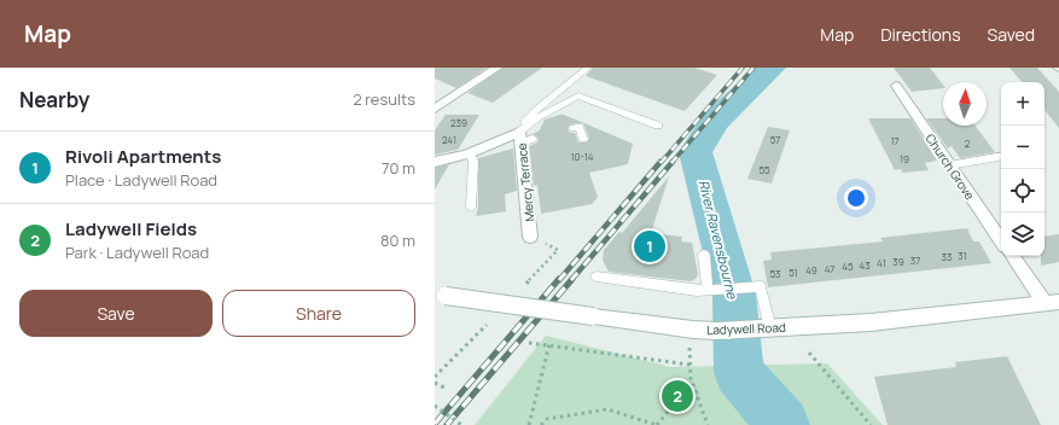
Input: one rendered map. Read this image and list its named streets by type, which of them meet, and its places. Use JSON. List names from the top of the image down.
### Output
{
  "streets": {
    "street": ["Church Grove", "Mercy Terrace", "Ladywell Road"]
  },
  "water": ["River Ravensbourne"],
  "house_numbers": [
    "239",
    "241",
    "57",
    "17",
    "2",
    "10-14",
    "19",
    "55",
    "31",
    "33",
    "37",
    "39",
    "41",
    "43",
    "45",
    "47",
    "49",
    "51",
    "53"
  ],
  "north": "top",
  "page": {
    "header": "Map",
    "nav": ["Map", "Directions", "Saved"],
    "heading": ["Nearby", "2 results"],
    "map_buttons": ["+", "−"],
    "list": [
      {
        "mark": "1",
        "name": "Rivoli Apartments",
        "note": "Place · Ladywell Road",
        "value": "70 m"
      },
      {
        "mark": "2",
        "name": "Ladywell Fields",
        "note": "Park · Ladywell Road",
        "value": "80 m"
      }
    ],
    "pins": ["1", "2"],
    "buttons": ["Save", "Share"]
  }
}
